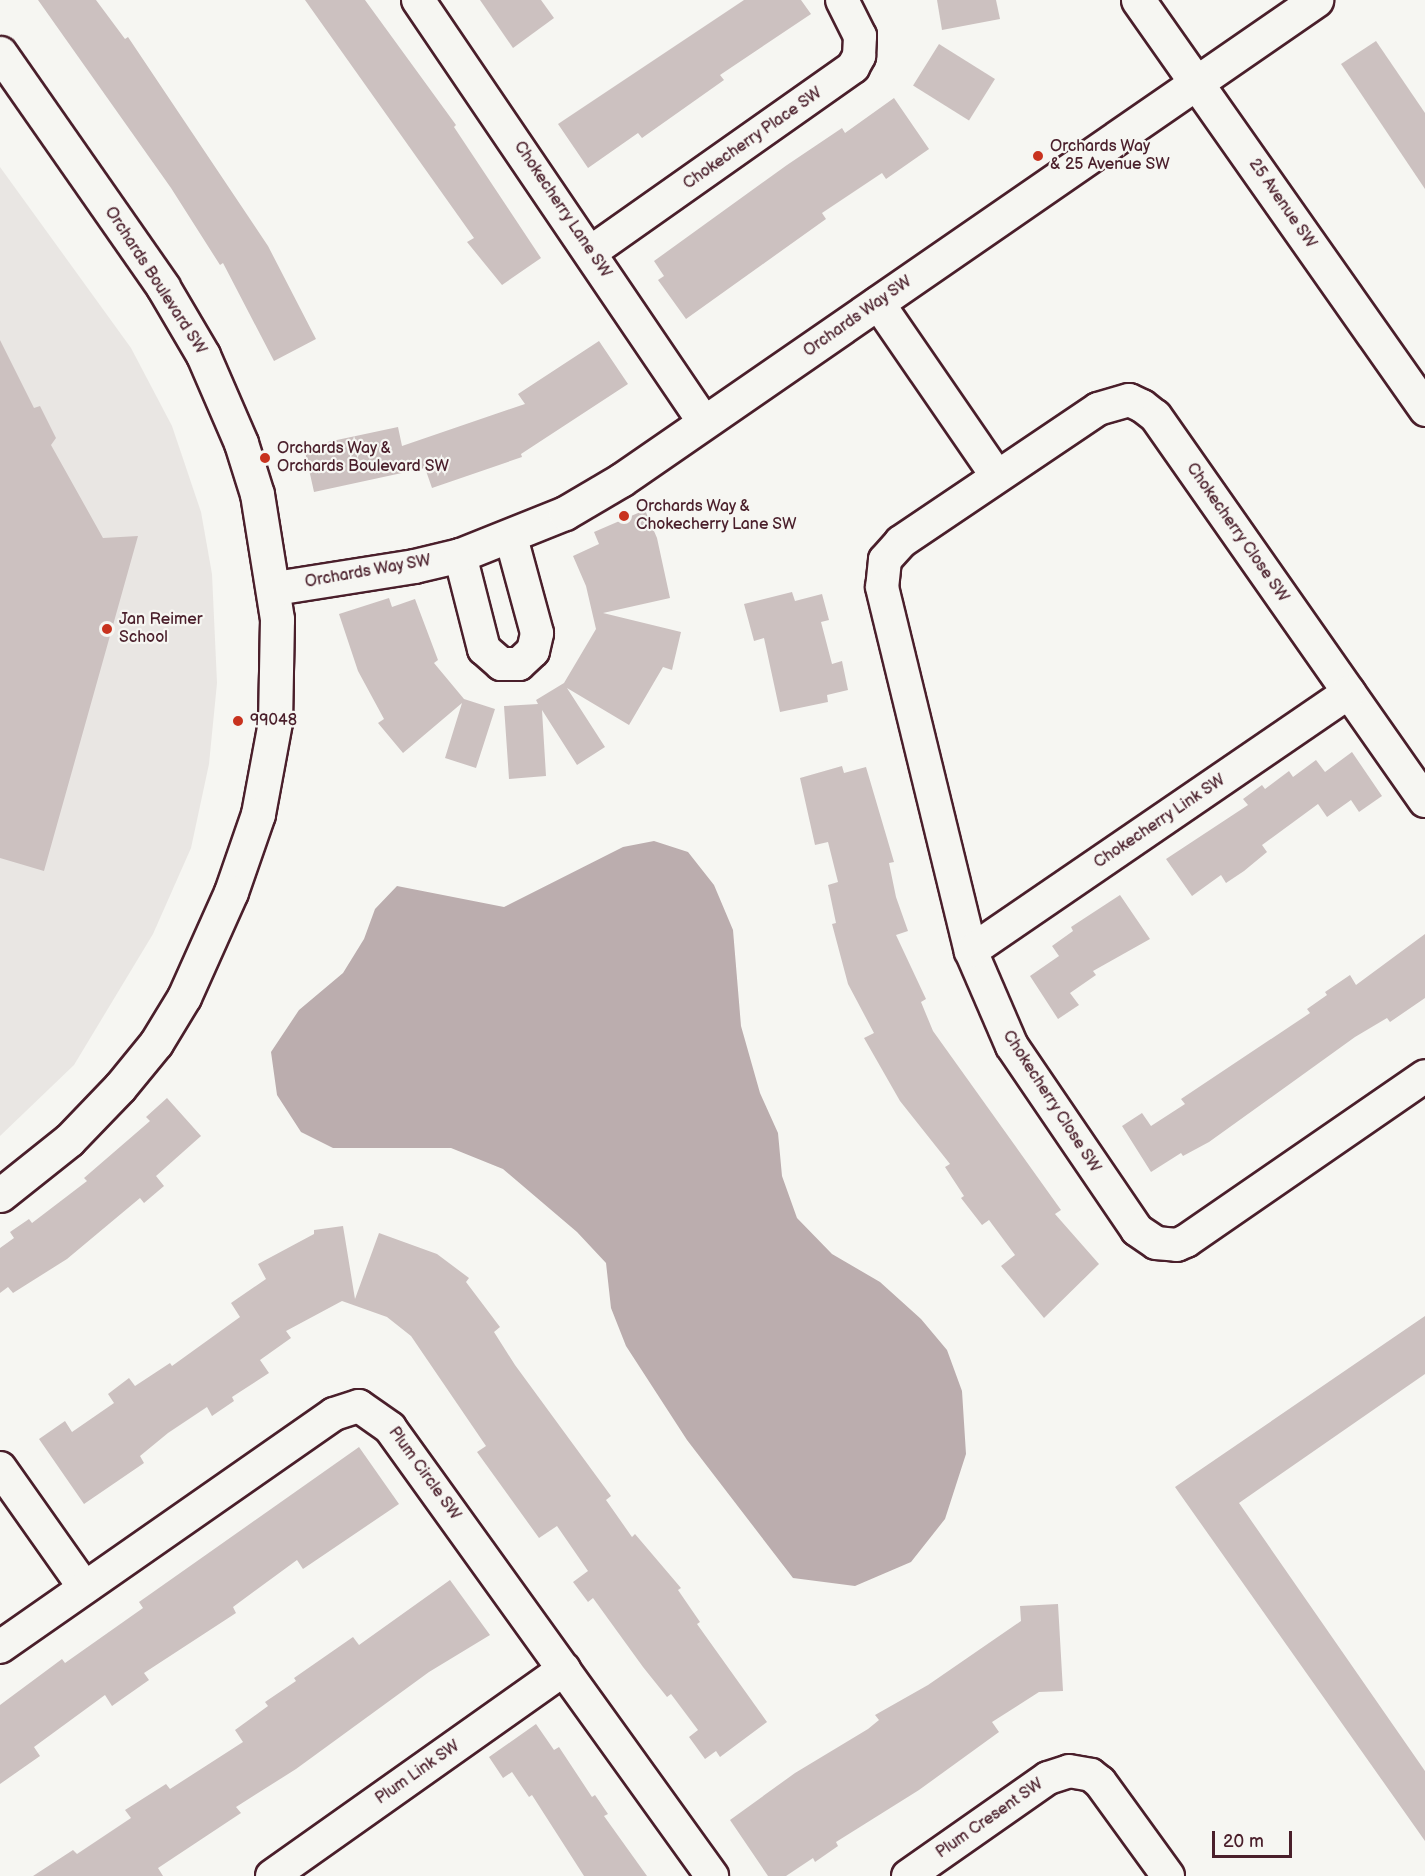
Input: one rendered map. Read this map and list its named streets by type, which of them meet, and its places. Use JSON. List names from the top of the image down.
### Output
{
  "streets": {
    "street": [
      "Chokecherry Place SW",
      "25 Avenue SW",
      "Chokecherry Lane SW",
      "Orchards Boulevard SW",
      "Orchards Way SW",
      "Chokecherry Close SW",
      "Chokecherry Link SW",
      "Plum Circle SW",
      "Plum Link SW",
      "Plum Cresent SW"
    ]
  },
  "crossings": [
    ["Chokecherry Place SW", "Chokecherry Lane SW"],
    ["25 Avenue SW", "Orchards Way SW"],
    ["Chokecherry Lane SW", "Orchards Way SW"],
    ["Orchards Boulevard SW", "Orchards Way SW"],
    ["Chokecherry Close SW", "Chokecherry Link SW"],
    ["Plum Circle SW", "Plum Link SW"]
  ],
  "places": [
    "Orchards Way & 25 Avenue SW",
    "Orchards Way & Orchards Boulevard SW",
    "Orchards Way & Chokecherry Lane SW",
    "Jan Reimer School",
    "99048"
  ],
  "scale_bar": "20 m"
}
